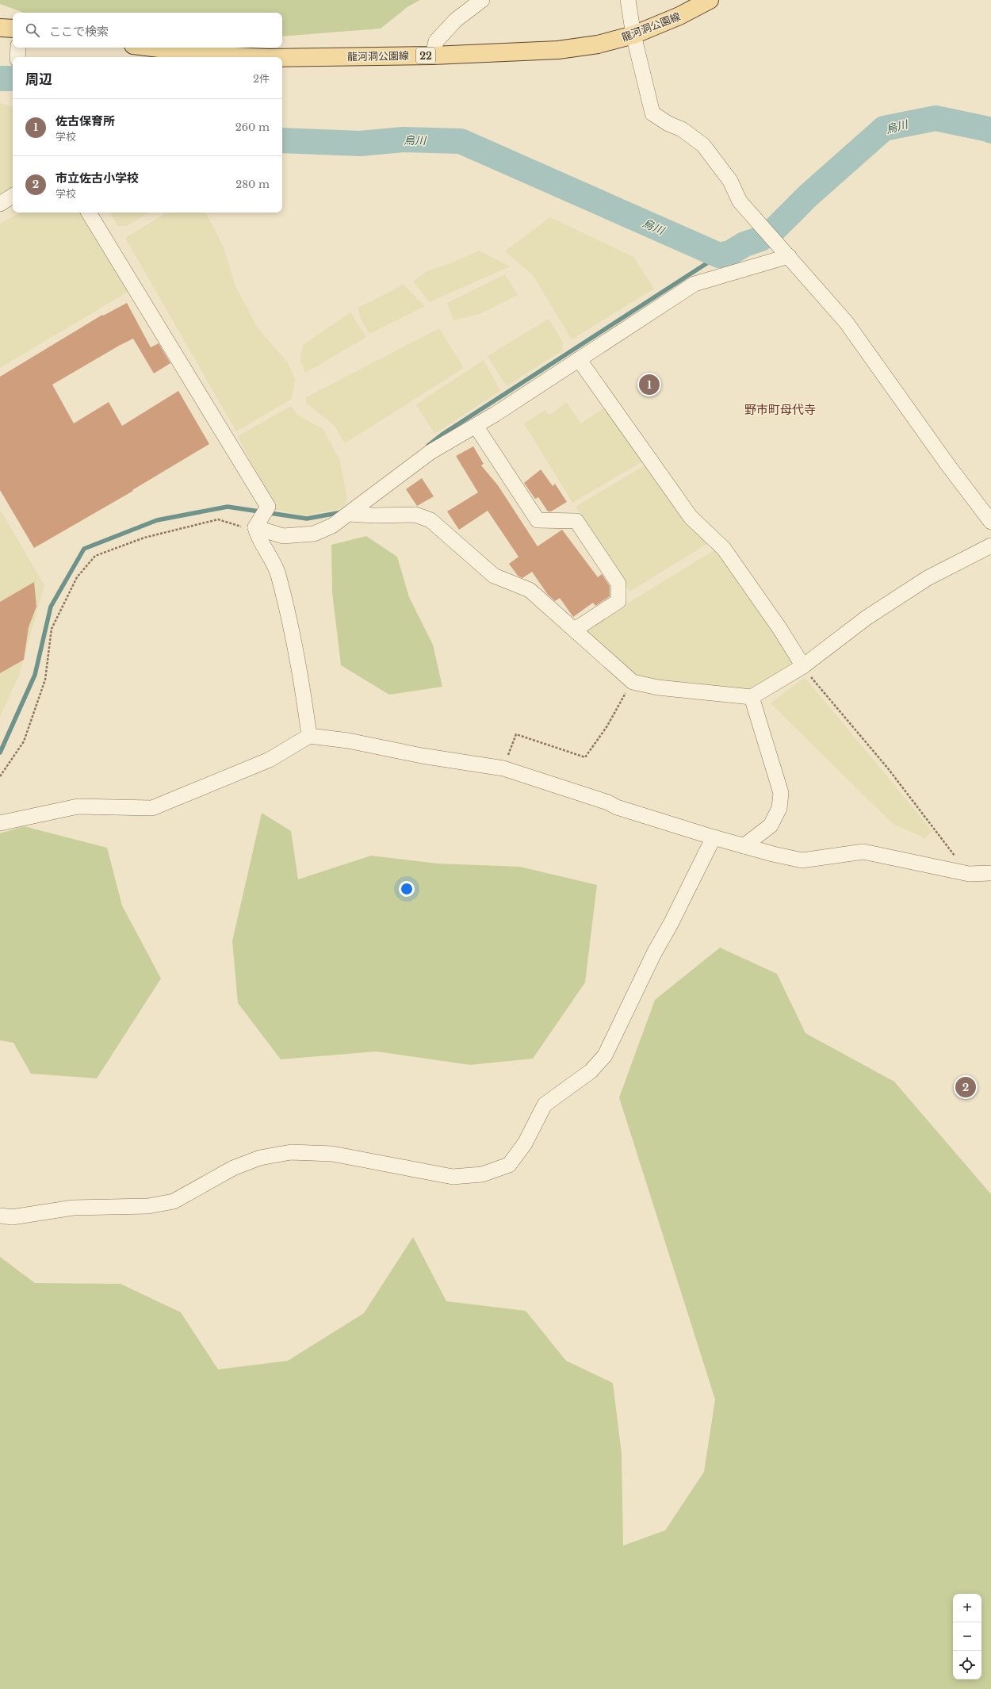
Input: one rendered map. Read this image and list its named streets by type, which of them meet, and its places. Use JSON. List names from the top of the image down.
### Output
{
  "streets": {
    "main road": ["龍河洞公園線", "22"]
  },
  "districts": ["野市町母代寺"],
  "water": ["烏川"],
  "page": {
    "search": "ここで検索",
    "heading": ["周辺", "2件"],
    "list": [
      {
        "mark": "1",
        "name": "佐古保育所",
        "note": "学校",
        "value": "260 m"
      },
      {
        "mark": "2",
        "name": "市立佐古小学校",
        "note": "学校",
        "value": "280 m"
      }
    ],
    "pins": ["1", "2"],
    "map_buttons": ["+", "−"]
  }
}
